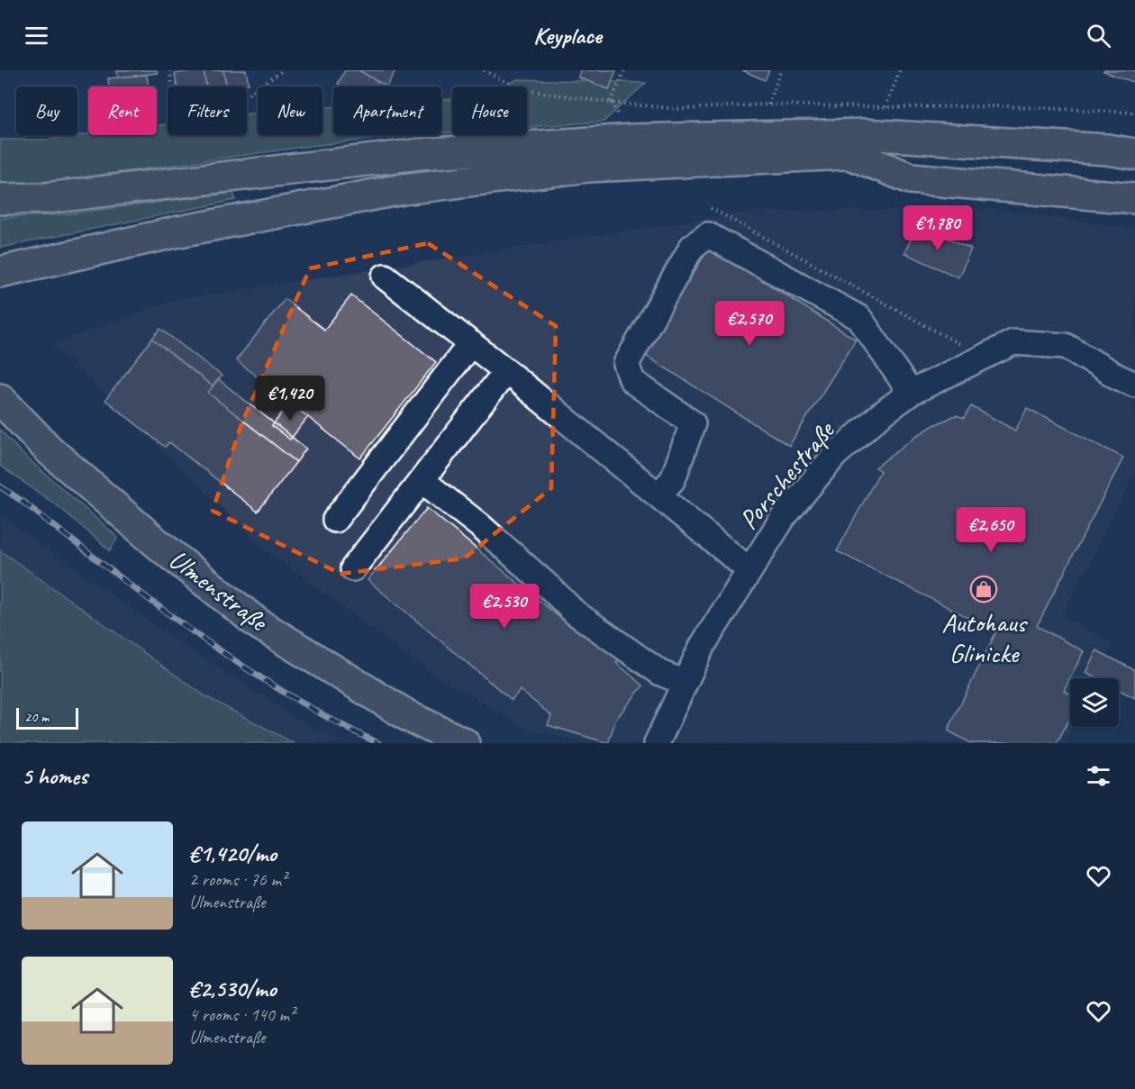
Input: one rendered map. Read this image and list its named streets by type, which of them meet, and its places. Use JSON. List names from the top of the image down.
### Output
{
  "streets": {
    "main road": ["Ulmenstraße"],
    "street": ["Porschestraße"]
  },
  "places": {
    "shop": ["Autohaus Glinicke"]
  },
  "scale_bar": "20 m",
  "page": {
    "header": "Keyplace",
    "chip": [
      "Buy",
      "Rent",
      "Filters",
      "New",
      "Apartment",
      "House"
    ],
    "price": [
      "€1,780",
      "€2,570",
      "€1,420",
      "€2,650",
      "€2,530"
    ],
    "scale": "20 m",
    "heading": "5 homes",
    "list": [
      {
        "name": "€1,420/mo",
        "note": "2 rooms · 76 m² · Ulmenstraße"
      },
      {
        "name": "€2,530/mo",
        "note": "4 rooms · 140 m² · Ulmenstraße"
      }
    ]
  }
}
